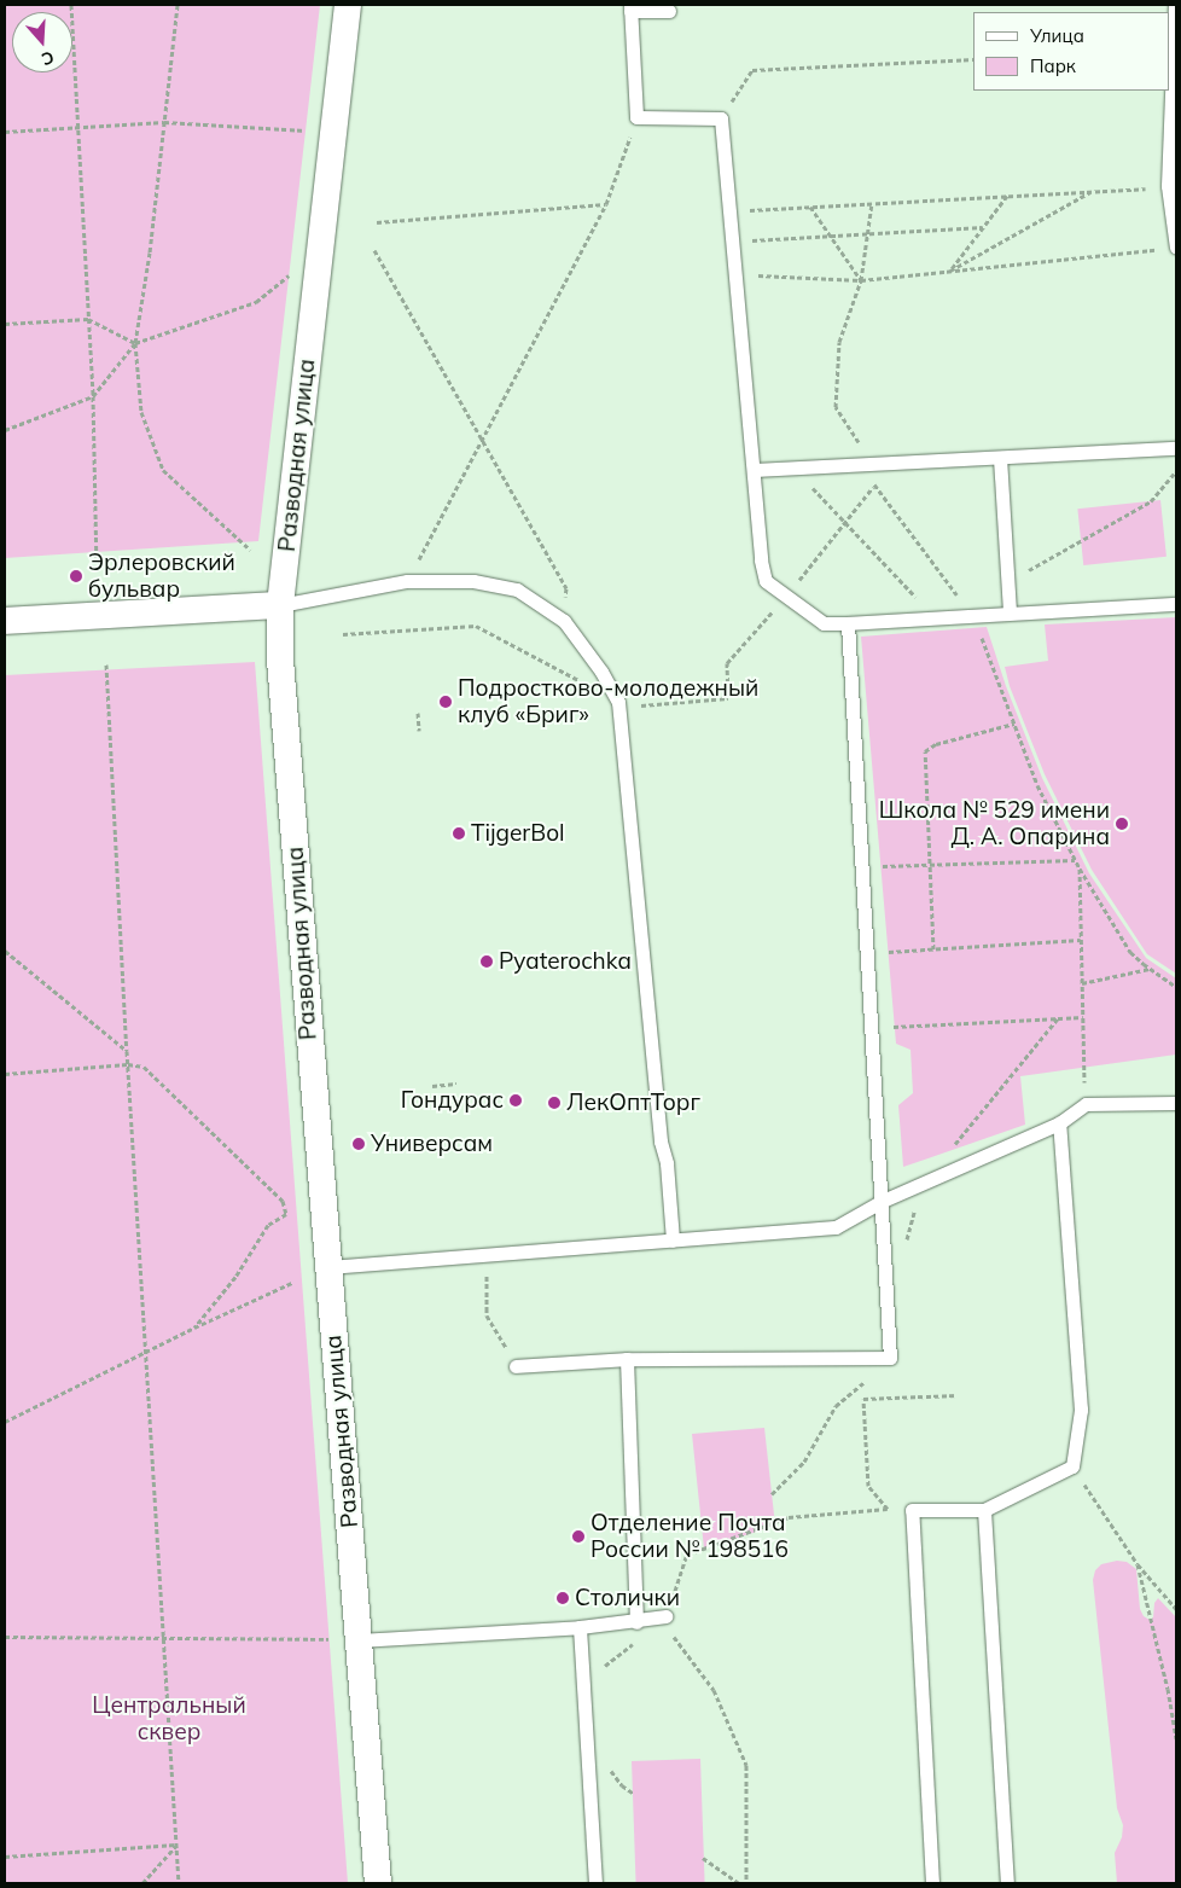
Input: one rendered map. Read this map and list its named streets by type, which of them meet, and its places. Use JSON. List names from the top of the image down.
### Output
{
  "streets": {
    "street": ["Разводная улица"]
  },
  "parks": ["Центральный сквер"],
  "places": [
    "Эрлеровский бульвар",
    "Подростково-молодежный клуб «Бриг»",
    "Школа № 529 имени Д. А. Опарина",
    "TijgerBol",
    "Pyaterochka",
    "Гондурас",
    "ЛекОптТорг",
    "Универсам",
    "Отделение Почта России № 198516",
    "Столички"
  ],
  "legend": ["Улица", "Парк"],
  "north": "bottom"
}
